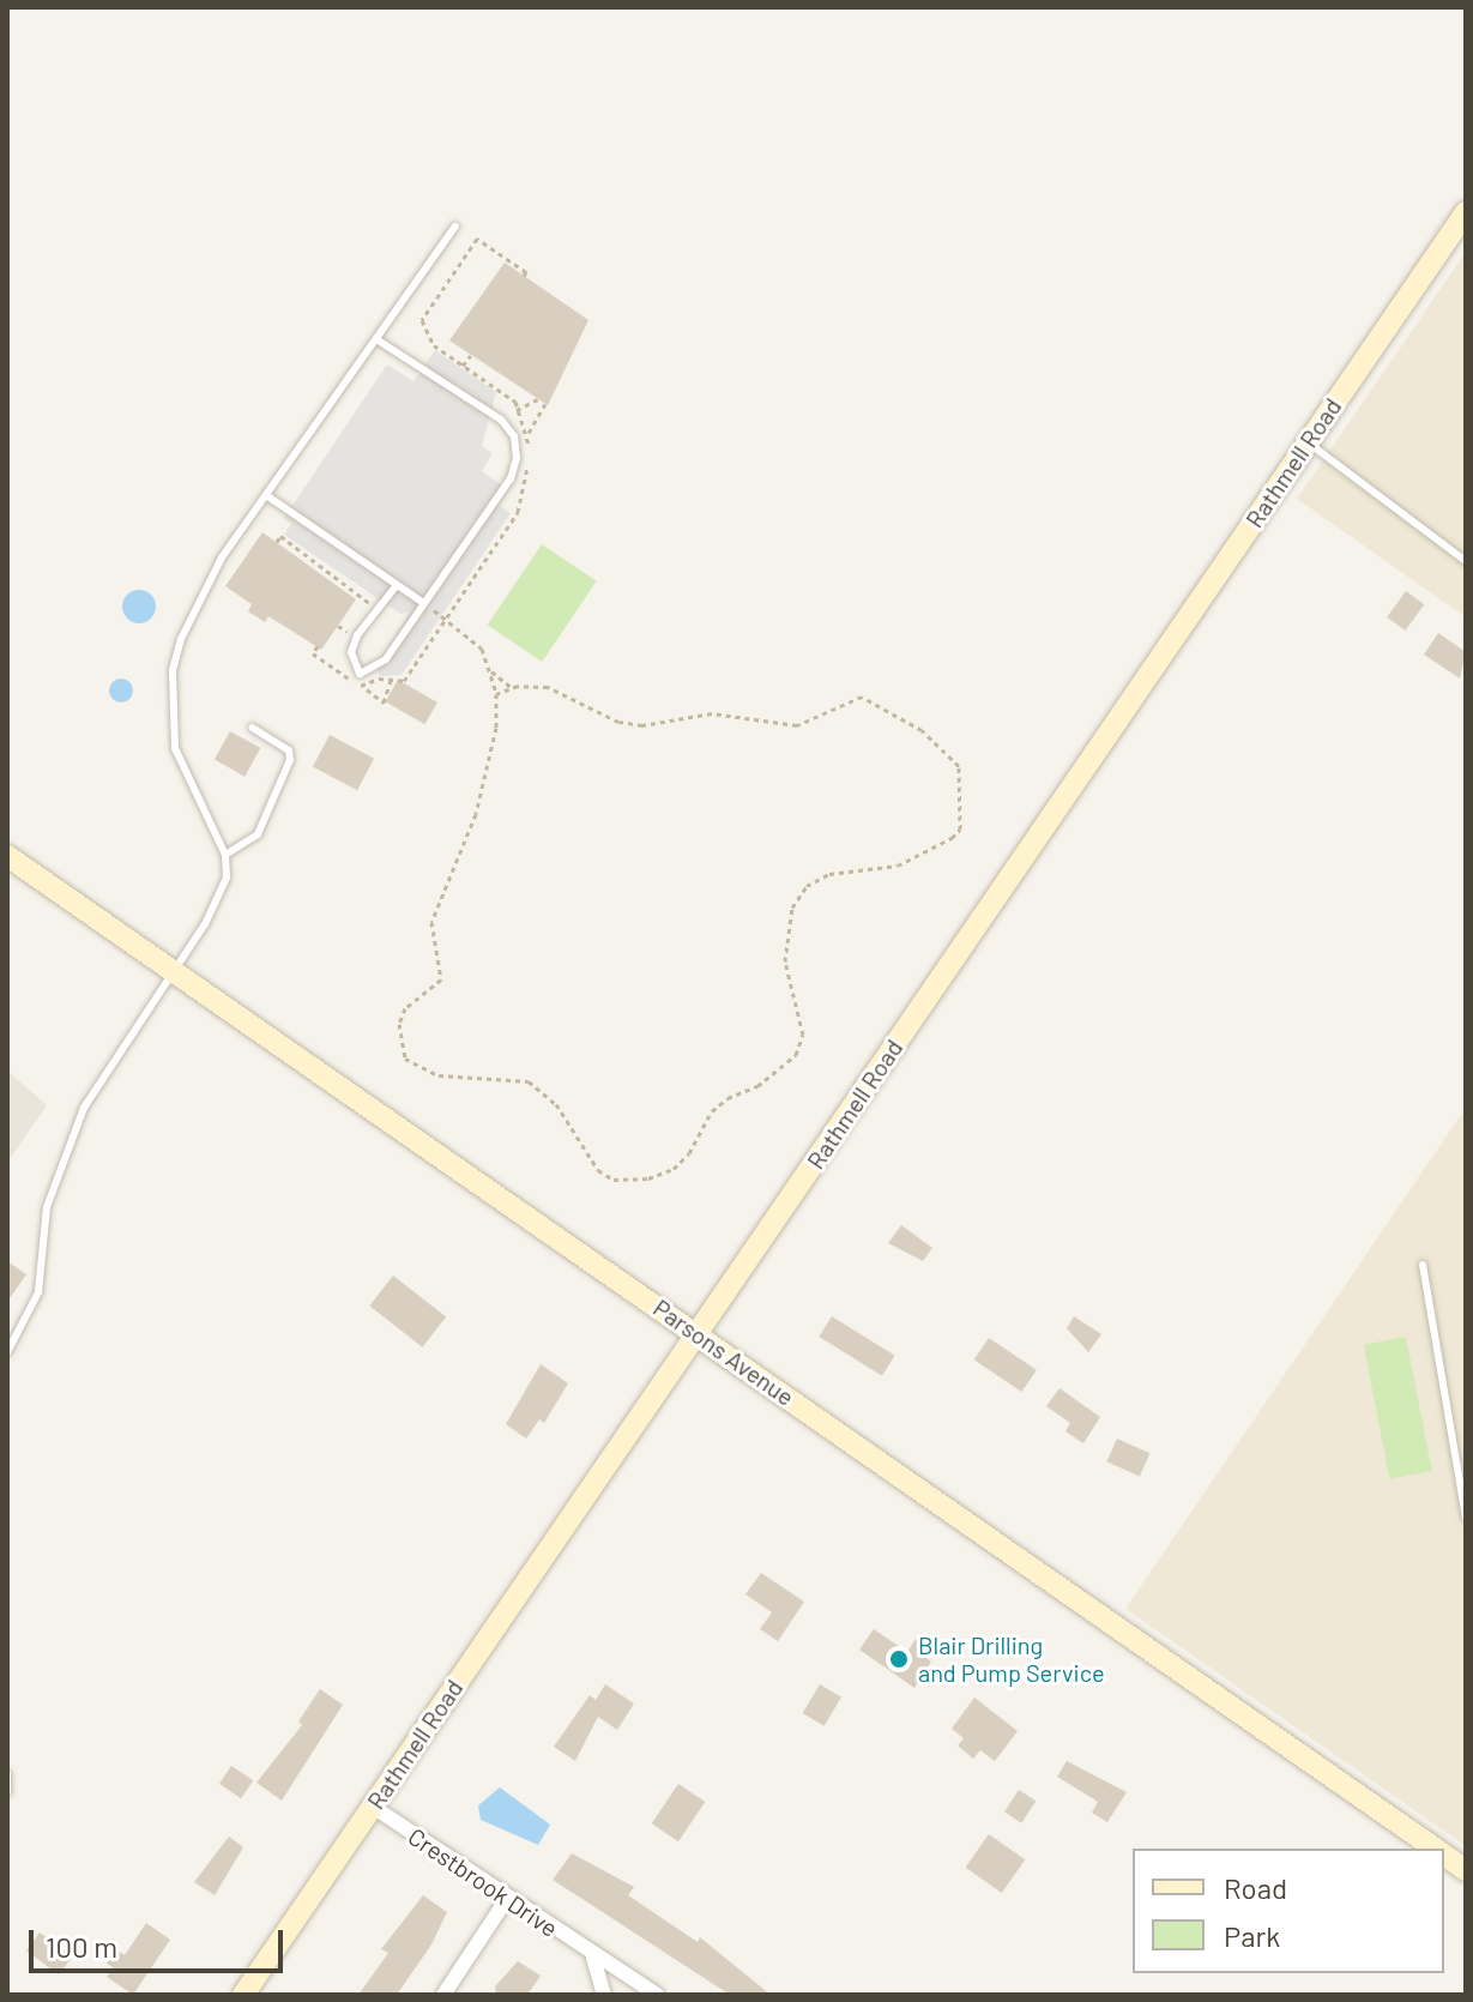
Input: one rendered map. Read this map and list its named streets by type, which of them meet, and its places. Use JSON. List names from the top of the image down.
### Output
{
  "streets": {
    "street": ["Rathmell Road", "Parsons Avenue", "Crestbrook Drive"]
  },
  "crossings": [
    ["Rathmell Road", "Parsons Avenue"],
    ["Rathmell Road", "Crestbrook Drive"]
  ],
  "places": ["Blair Drilling and Pump Service"],
  "legend": ["Road", "Park"],
  "scale_bar": "100 m"
}
